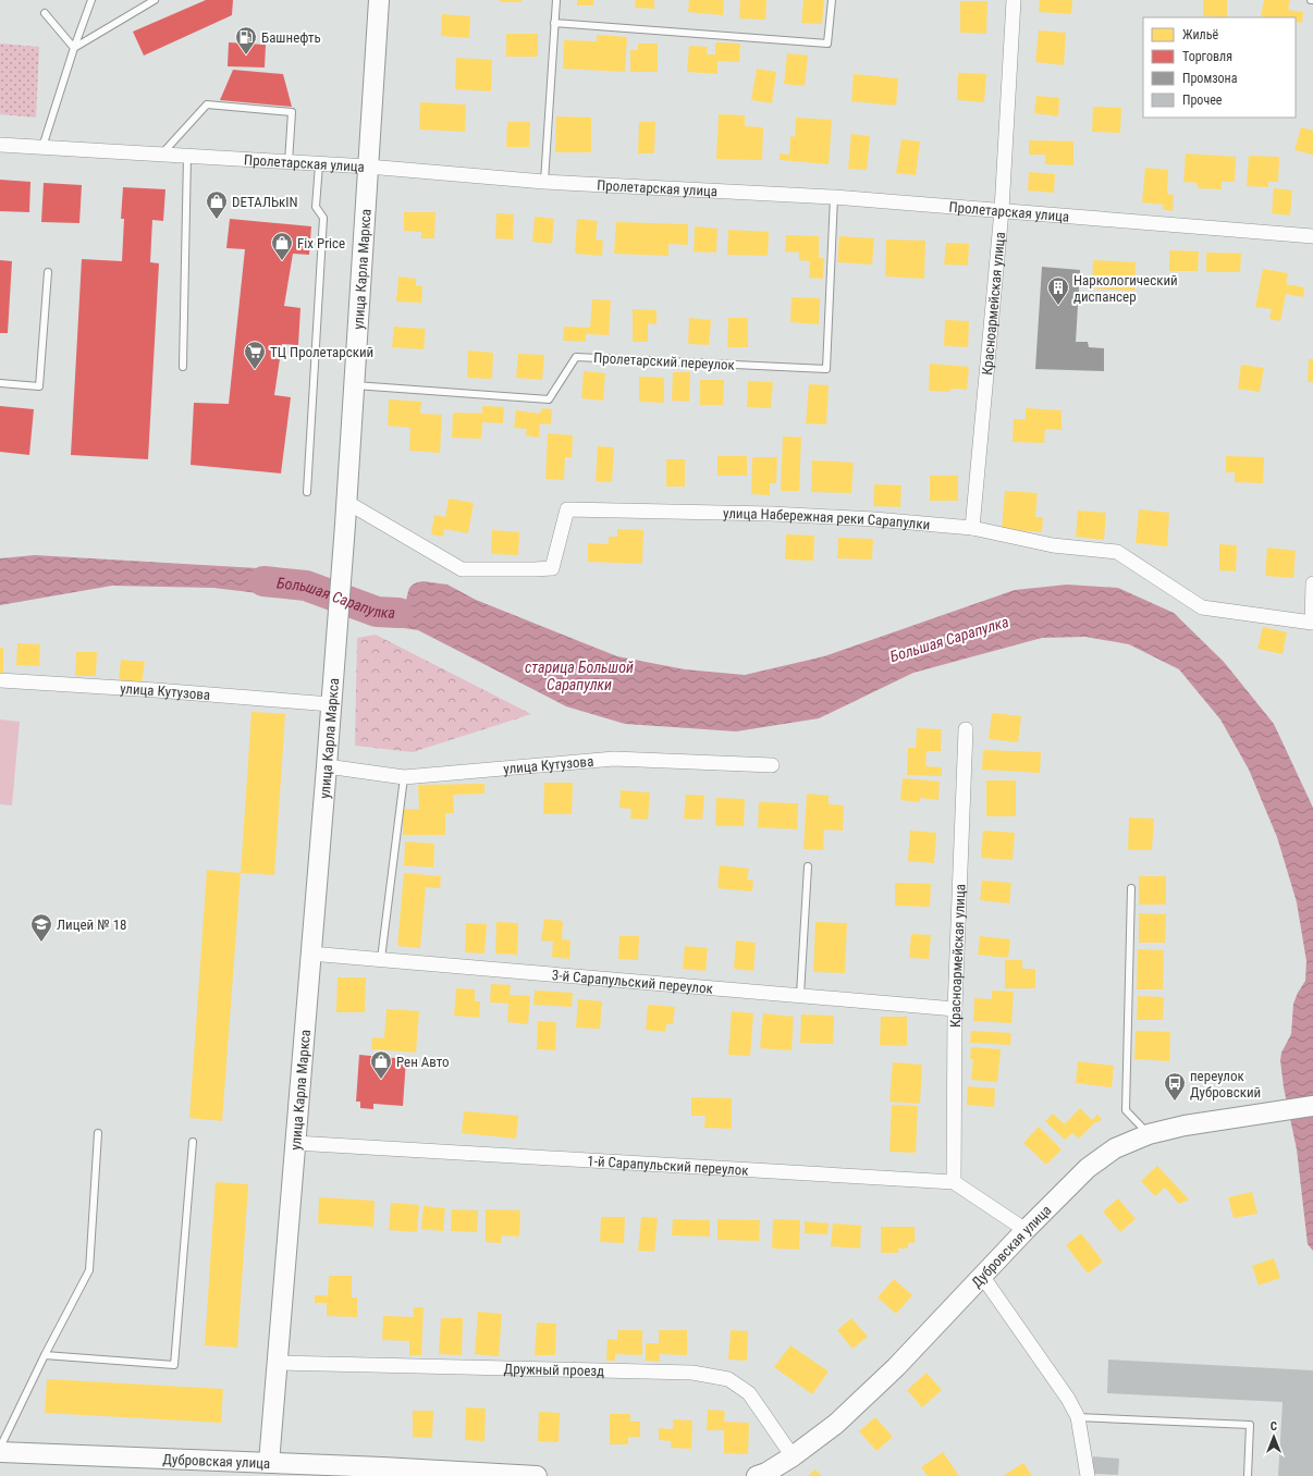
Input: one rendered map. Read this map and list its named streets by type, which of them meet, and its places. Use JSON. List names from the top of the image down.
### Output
{
  "streets": {
    "main road": ["улица Карла Маркса", "Дубровская улица"],
    "street": [
      "Пролетарская улица",
      "Красноармейская улица",
      "улица Набережная реки Сарапулки",
      "улица Кутузова",
      "3-й Сарапульский переулок",
      "1-й Сарапульский переулок",
      "Дружный проезд"
    ],
    "lane": ["Пролетарский переулок"]
  },
  "crossings": [
    ["Пролетарская улица", "улица Карла Маркса"],
    ["Пролетарская улица", "Красноармейская улица"],
    ["Пролетарская улица", "Пролетарский переулок"],
    ["улица Карла Маркса", "Пролетарский переулок"],
    ["улица Карла Маркса", "улица Набережная реки Сарапулки"],
    ["улица Карла Маркса", "улица Кутузова"],
    ["улица Карла Маркса", "3-й Сарапульский переулок"],
    ["улица Карла Маркса", "1-й Сарапульский переулок"],
    ["улица Карла Маркса", "Дубровская улица"],
    ["улица Карла Маркса", "Дружный проезд"],
    ["Красноармейская улица", "улица Набережная реки Сарапулки"],
    ["Красноармейская улица", "3-й Сарапульский переулок"],
    ["Красноармейская улица", "1-й Сарапульский переулок"],
    ["Дубровская улица", "Дружный проезд"]
  ],
  "water": ["Большая Сарапулка", "старица Большой Сарапулки"],
  "places": {
    "fuel station": ["Башнефть"],
    "shop": ["DЕТАЛЬкIN", "Fix Price", "Рен Авто"],
    "building": ["Наркологический диспансер"],
    "supermarket": ["ТЦ Пролетарский"],
    "school or university": ["Лицей № 18"],
    "bus stop": ["переулок Дубровский"]
  },
  "legend": [
    "Жильё",
    "Торговля",
    "Промзона",
    "Прочее"
  ],
  "north": "top"
}
